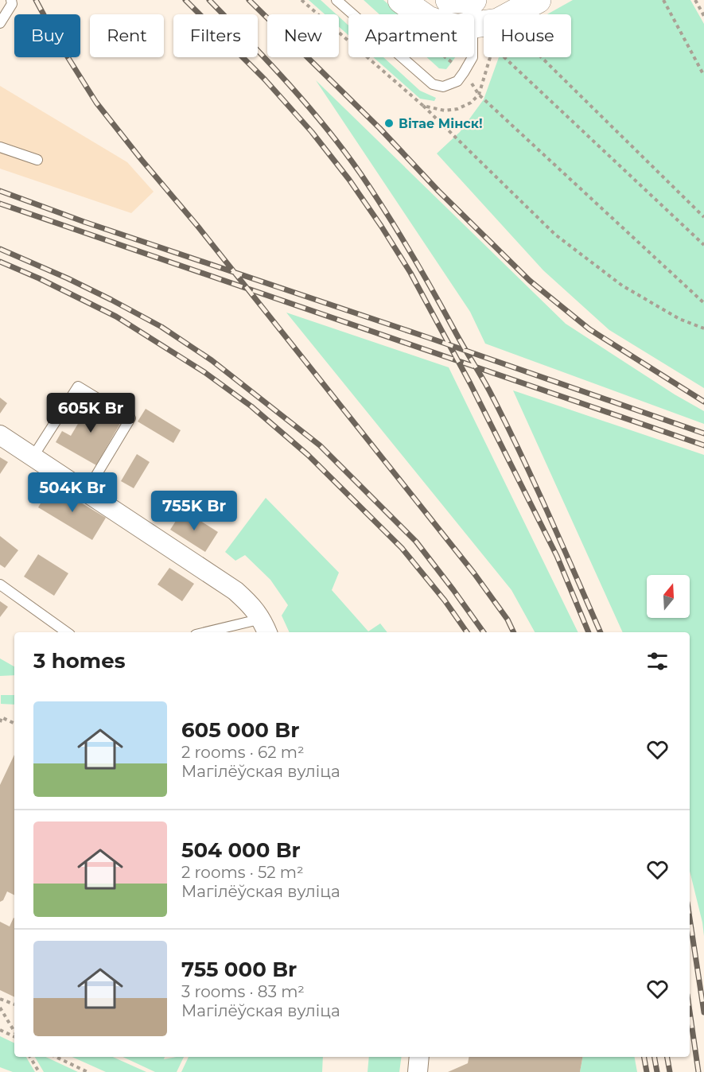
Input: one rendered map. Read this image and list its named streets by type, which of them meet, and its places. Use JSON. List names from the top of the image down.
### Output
{
  "places": ["Вітае Мінск!"],
  "north": "top",
  "page": {
    "chip": [
      "Buy",
      "Rent",
      "Filters",
      "New",
      "Apartment",
      "House"
    ],
    "price": ["605K Br", "504K Br", "755K Br"],
    "heading": "3 homes",
    "list": [
      {
        "name": "605 000 Br",
        "note": "2 rooms · 62 m² · Магілёўская вуліца"
      },
      {
        "name": "504 000 Br",
        "note": "2 rooms · 52 m² · Магілёўская вуліца"
      },
      {
        "name": "755 000 Br",
        "note": "3 rooms · 83 m² · Магілёўская вуліца"
      }
    ]
  }
}
